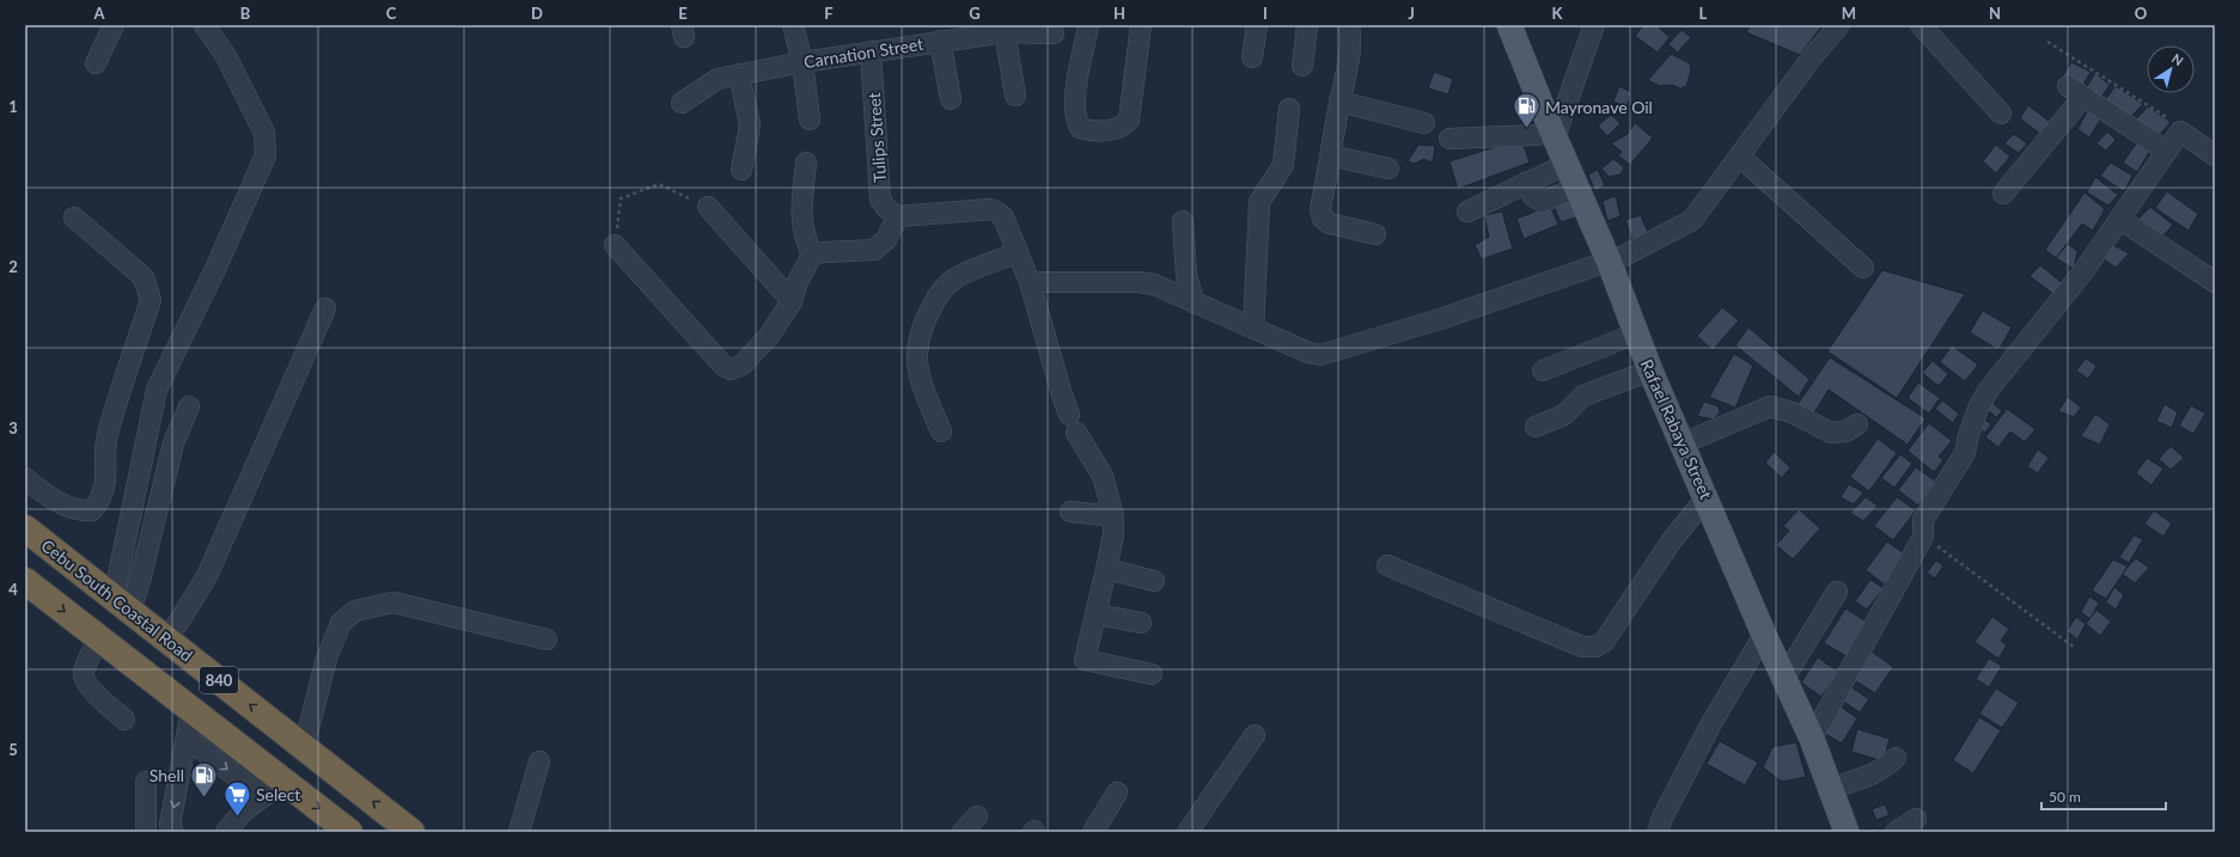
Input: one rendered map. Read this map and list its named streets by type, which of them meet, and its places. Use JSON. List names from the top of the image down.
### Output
{
  "streets": {
    "highway": ["Cebu South Coastal Road", "840"],
    "main road": ["Rafael Rabaya Street"],
    "street": ["Carnation Street", "Tulips Street"]
  },
  "crossings": [
    ["Carnation Street", "Tulips Street"]
  ],
  "places": {
    "fuel station": ["Mayronave Oil", "Shell"],
    "supermarket": ["Select"]
  },
  "scale_bar": "50 m",
  "north": "top right",
  "grid": {
    "columns": [
      "A",
      "B",
      "C",
      "D",
      "E",
      "F",
      "G",
      "H",
      "I",
      "J",
      "K",
      "L",
      "M",
      "N",
      "O"
    ],
    "rows": [
      "1",
      "2",
      "3",
      "4",
      "5"
    ]
  }
}
